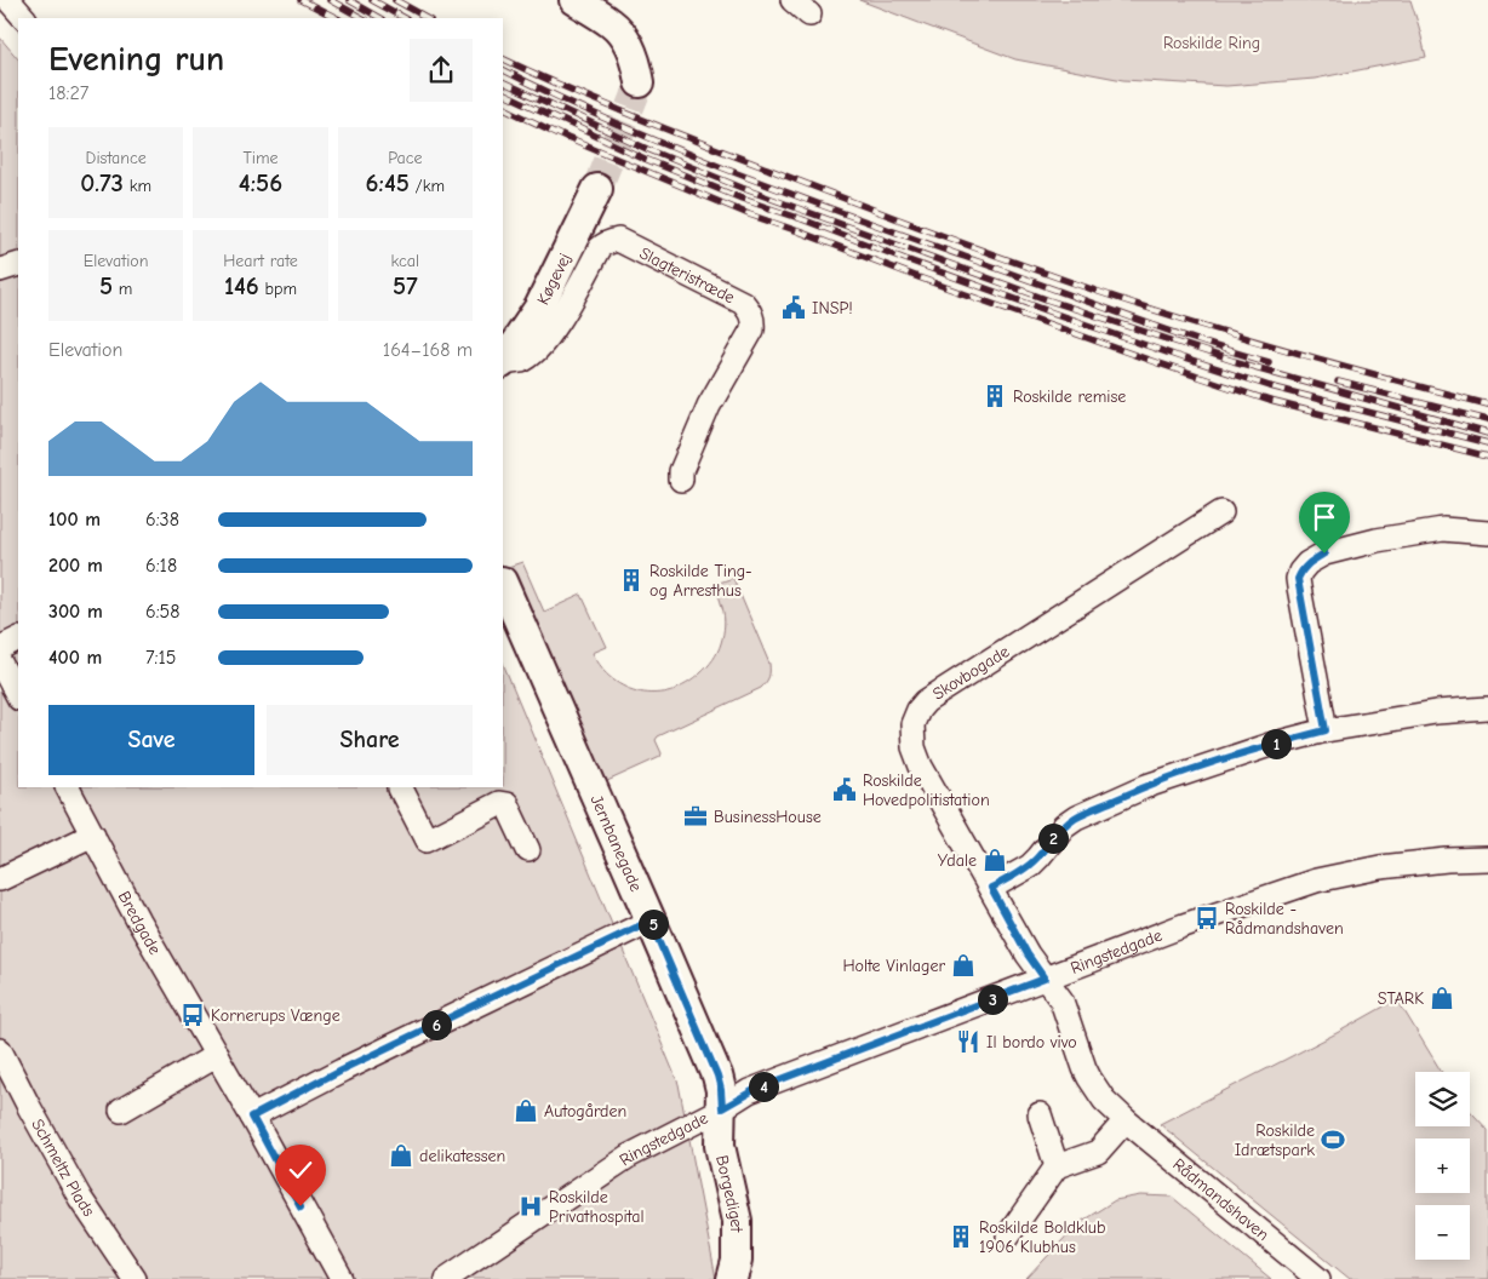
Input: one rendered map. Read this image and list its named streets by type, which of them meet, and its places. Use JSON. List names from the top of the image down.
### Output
{
  "streets": {
    "main road": ["Køgevej", "Jernbanegade", "Borgediget"],
    "street": [
      "Slagteristræde",
      "Skovbogade",
      "Bredgade",
      "Ringstedgade",
      "Schmeltz Plads",
      "Rådmandshaven"
    ]
  },
  "crossings": [
    ["Skovbogade", "Ringstedgade"],
    ["Skovbogade", "Rådmandshaven"],
    ["Jernbanegade", "Ringstedgade"],
    ["Jernbanegade", "Borgediget"],
    ["Ringstedgade", "Borgediget"],
    ["Ringstedgade", "Rådmandshaven"]
  ],
  "parks": ["Roskilde Ring"],
  "places": {
    "public building": ["INSP!", "Roskilde Hovedpolitistation"],
    "building": ["Roskilde remise", "Roskilde Ting- og Arresthus", "Roskilde Boldklub 1906 Klubhus"],
    "office": ["BusinessHouse"],
    "shop": [
      "Ydale",
      "Holte Vinlager",
      "STARK",
      "Autogården",
      "delikatessen"
    ],
    "bus stop": ["Roskilde - Rådmandshaven", "Kornerups Vænge"],
    "restaurant": ["Il bordo vivo"],
    "sports": ["Roskilde Idrætspark"],
    "hospital": ["Roskilde Privathospital"]
  },
  "page": {
    "heading": ["Evening run", "18:27"],
    "stats": [
      ["Distance", "0.73 km"],
      ["Time", "4:56"],
      ["Pace", "6:45 /km"],
      ["Elevation", "5 m"],
      ["Heart rate", "146 bpm"],
      ["kcal", "57"]
    ],
    "chart": ["Elevation", "164–168 m"],
    "list": [
      {
        "name": "100 m",
        "note": "6:38"
      },
      {
        "name": "200 m",
        "note": "6:18"
      },
      {
        "name": "300 m",
        "note": "6:58"
      },
      {
        "name": "400 m",
        "note": "7:15"
      }
    ],
    "buttons": ["Save", "Share"],
    "pins": [
      "1",
      "2",
      "5",
      "3",
      "6",
      "4"
    ],
    "map_buttons": ["+", "−"]
  }
}
